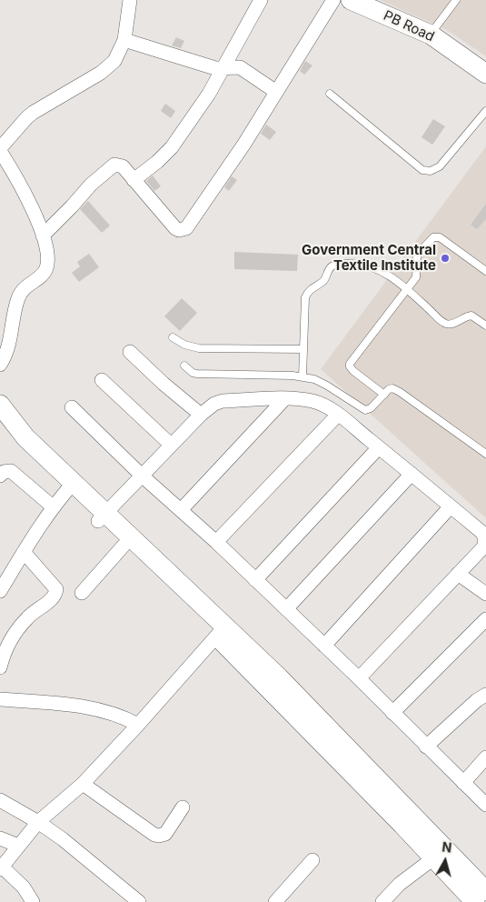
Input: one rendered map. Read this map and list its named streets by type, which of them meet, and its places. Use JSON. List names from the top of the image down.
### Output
{
  "streets": {
    "street": ["PB Road"]
  },
  "places": ["Government Central Textile Institute"],
  "north": "top"
}
